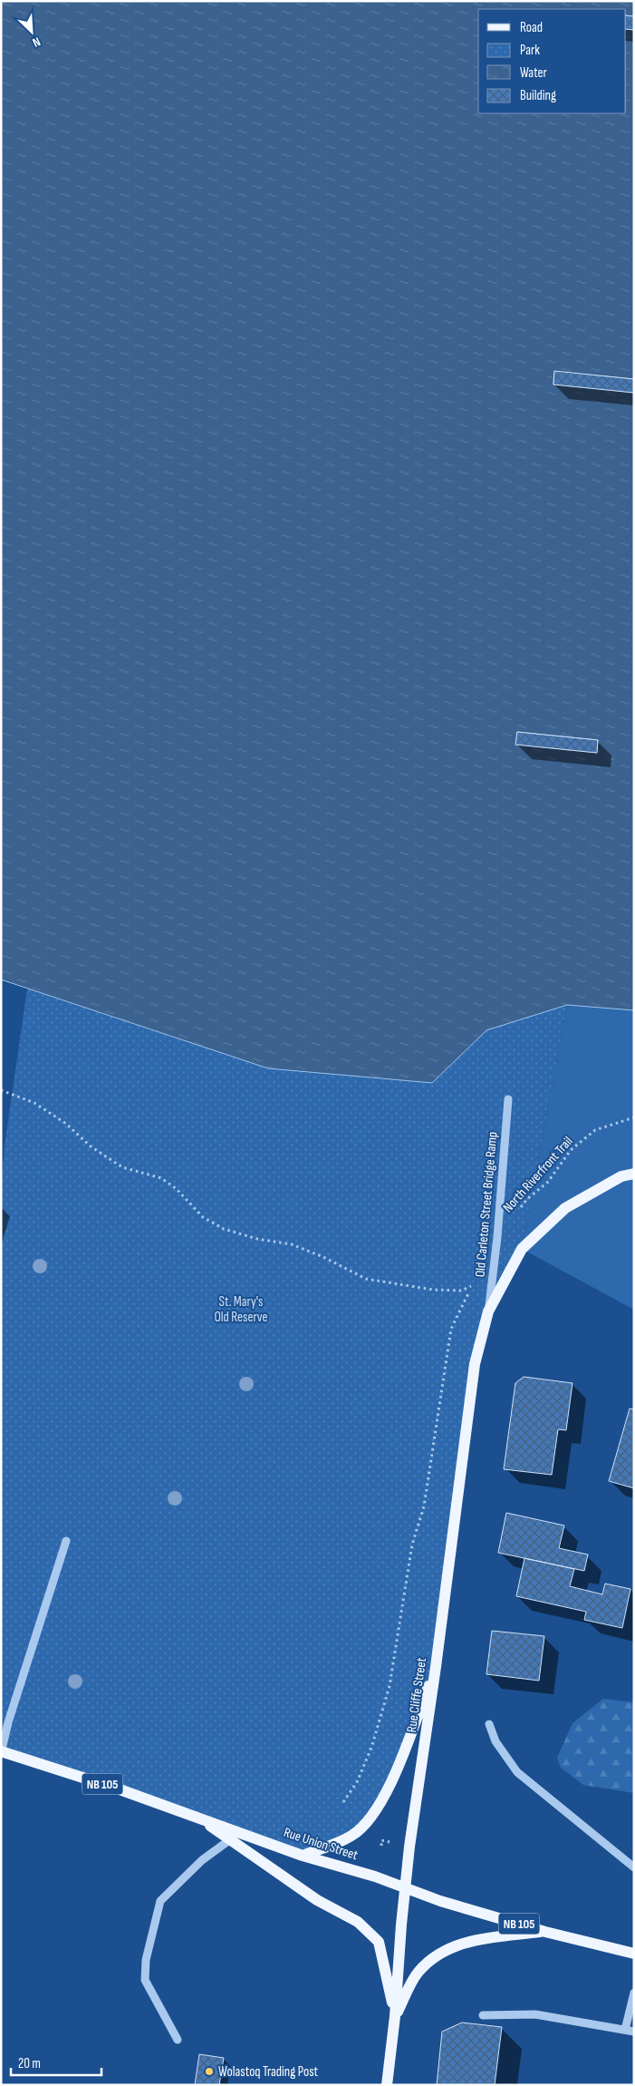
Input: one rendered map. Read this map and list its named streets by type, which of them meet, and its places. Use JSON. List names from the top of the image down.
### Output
{
  "streets": {
    "main road": ["Rue Cliffe Street", "NB 105", "Rue Union Street"],
    "street": ["Old Carleton Street Bridge Ramp"],
    "path": ["North Riverfront Trail"]
  },
  "crossings": [
    ["North Riverfront Trail", "Old Carleton Street Bridge Ramp"],
    ["Old Carleton Street Bridge Ramp", "Rue Cliffe Street"],
    ["Rue Cliffe Street", "Rue Union Street"]
  ],
  "parks": ["St. Mary's Old Reserve"],
  "places": ["Wolastoq Trading Post"],
  "legend": [
    "Road",
    "Park",
    "Water",
    "Building"
  ],
  "scale_bar": "20 m",
  "north": "bottom right"
}
